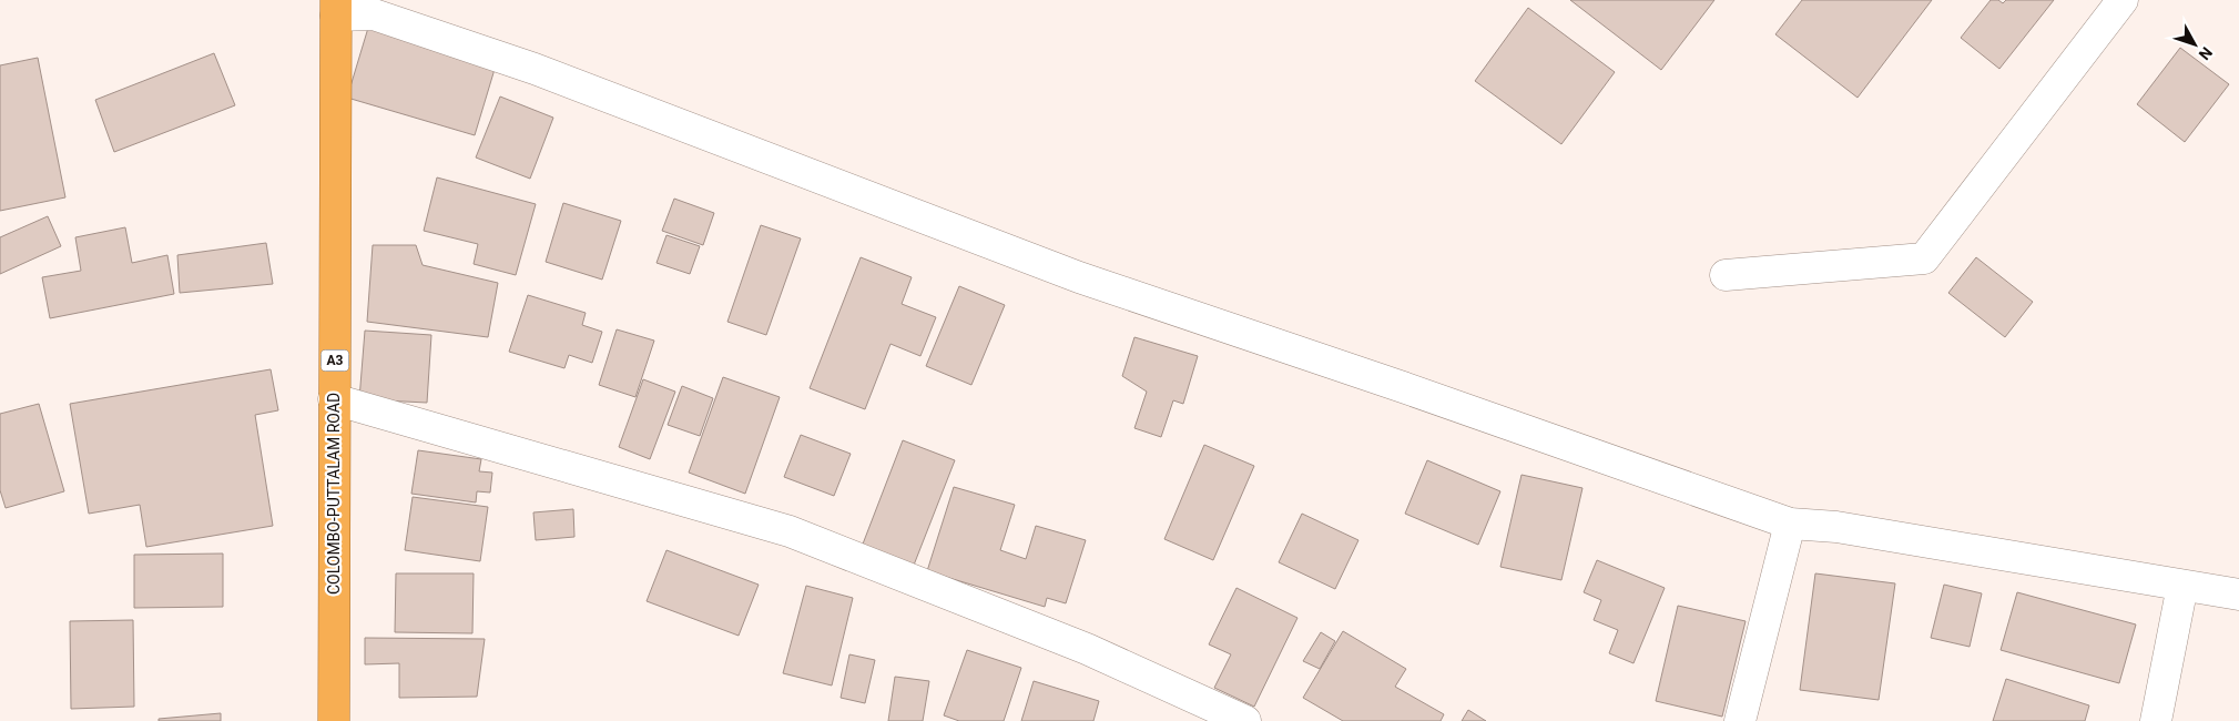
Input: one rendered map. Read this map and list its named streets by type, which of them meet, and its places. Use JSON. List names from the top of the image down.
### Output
{
  "streets": {
    "highway": ["A3", "COLOMBO-PUTTALAM ROAD"]
  },
  "north": "bottom right"
}
